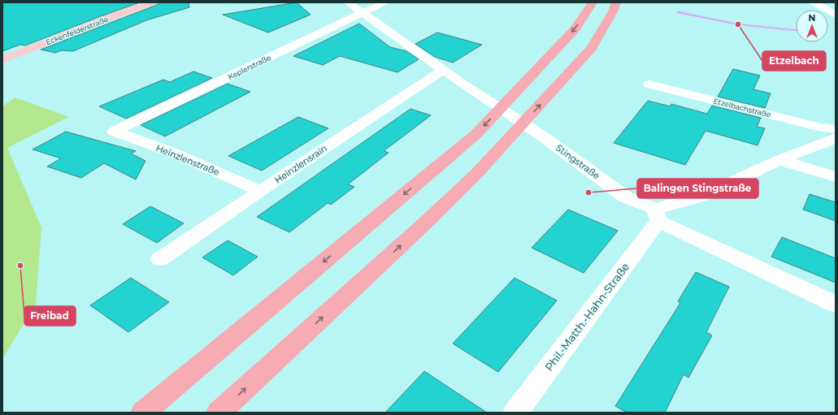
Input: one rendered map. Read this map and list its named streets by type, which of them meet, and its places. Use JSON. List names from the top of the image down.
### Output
{
  "streets": {
    "main road": ["Eckenfelderstraße"],
    "street": [
      "Keplerstraße",
      "Etzelbachstraße",
      "Heinzlenstraße",
      "Stingstraße",
      "Heinzlensrain",
      "Phil.-Matth.-Hahn-Straße"
    ]
  },
  "crossings": [
    ["Keplerstraße", "Heinzlenstraße"],
    ["Keplerstraße", "Stingstraße"],
    ["Heinzlenstraße", "Heinzlensrain"],
    ["Stingstraße", "Heinzlensrain"],
    ["Stingstraße", "Phil.-Matth.-Hahn-Straße"]
  ],
  "places": ["Etzelbach", "Balingen Stingstraße", "Freibad"],
  "north": "top"
}
